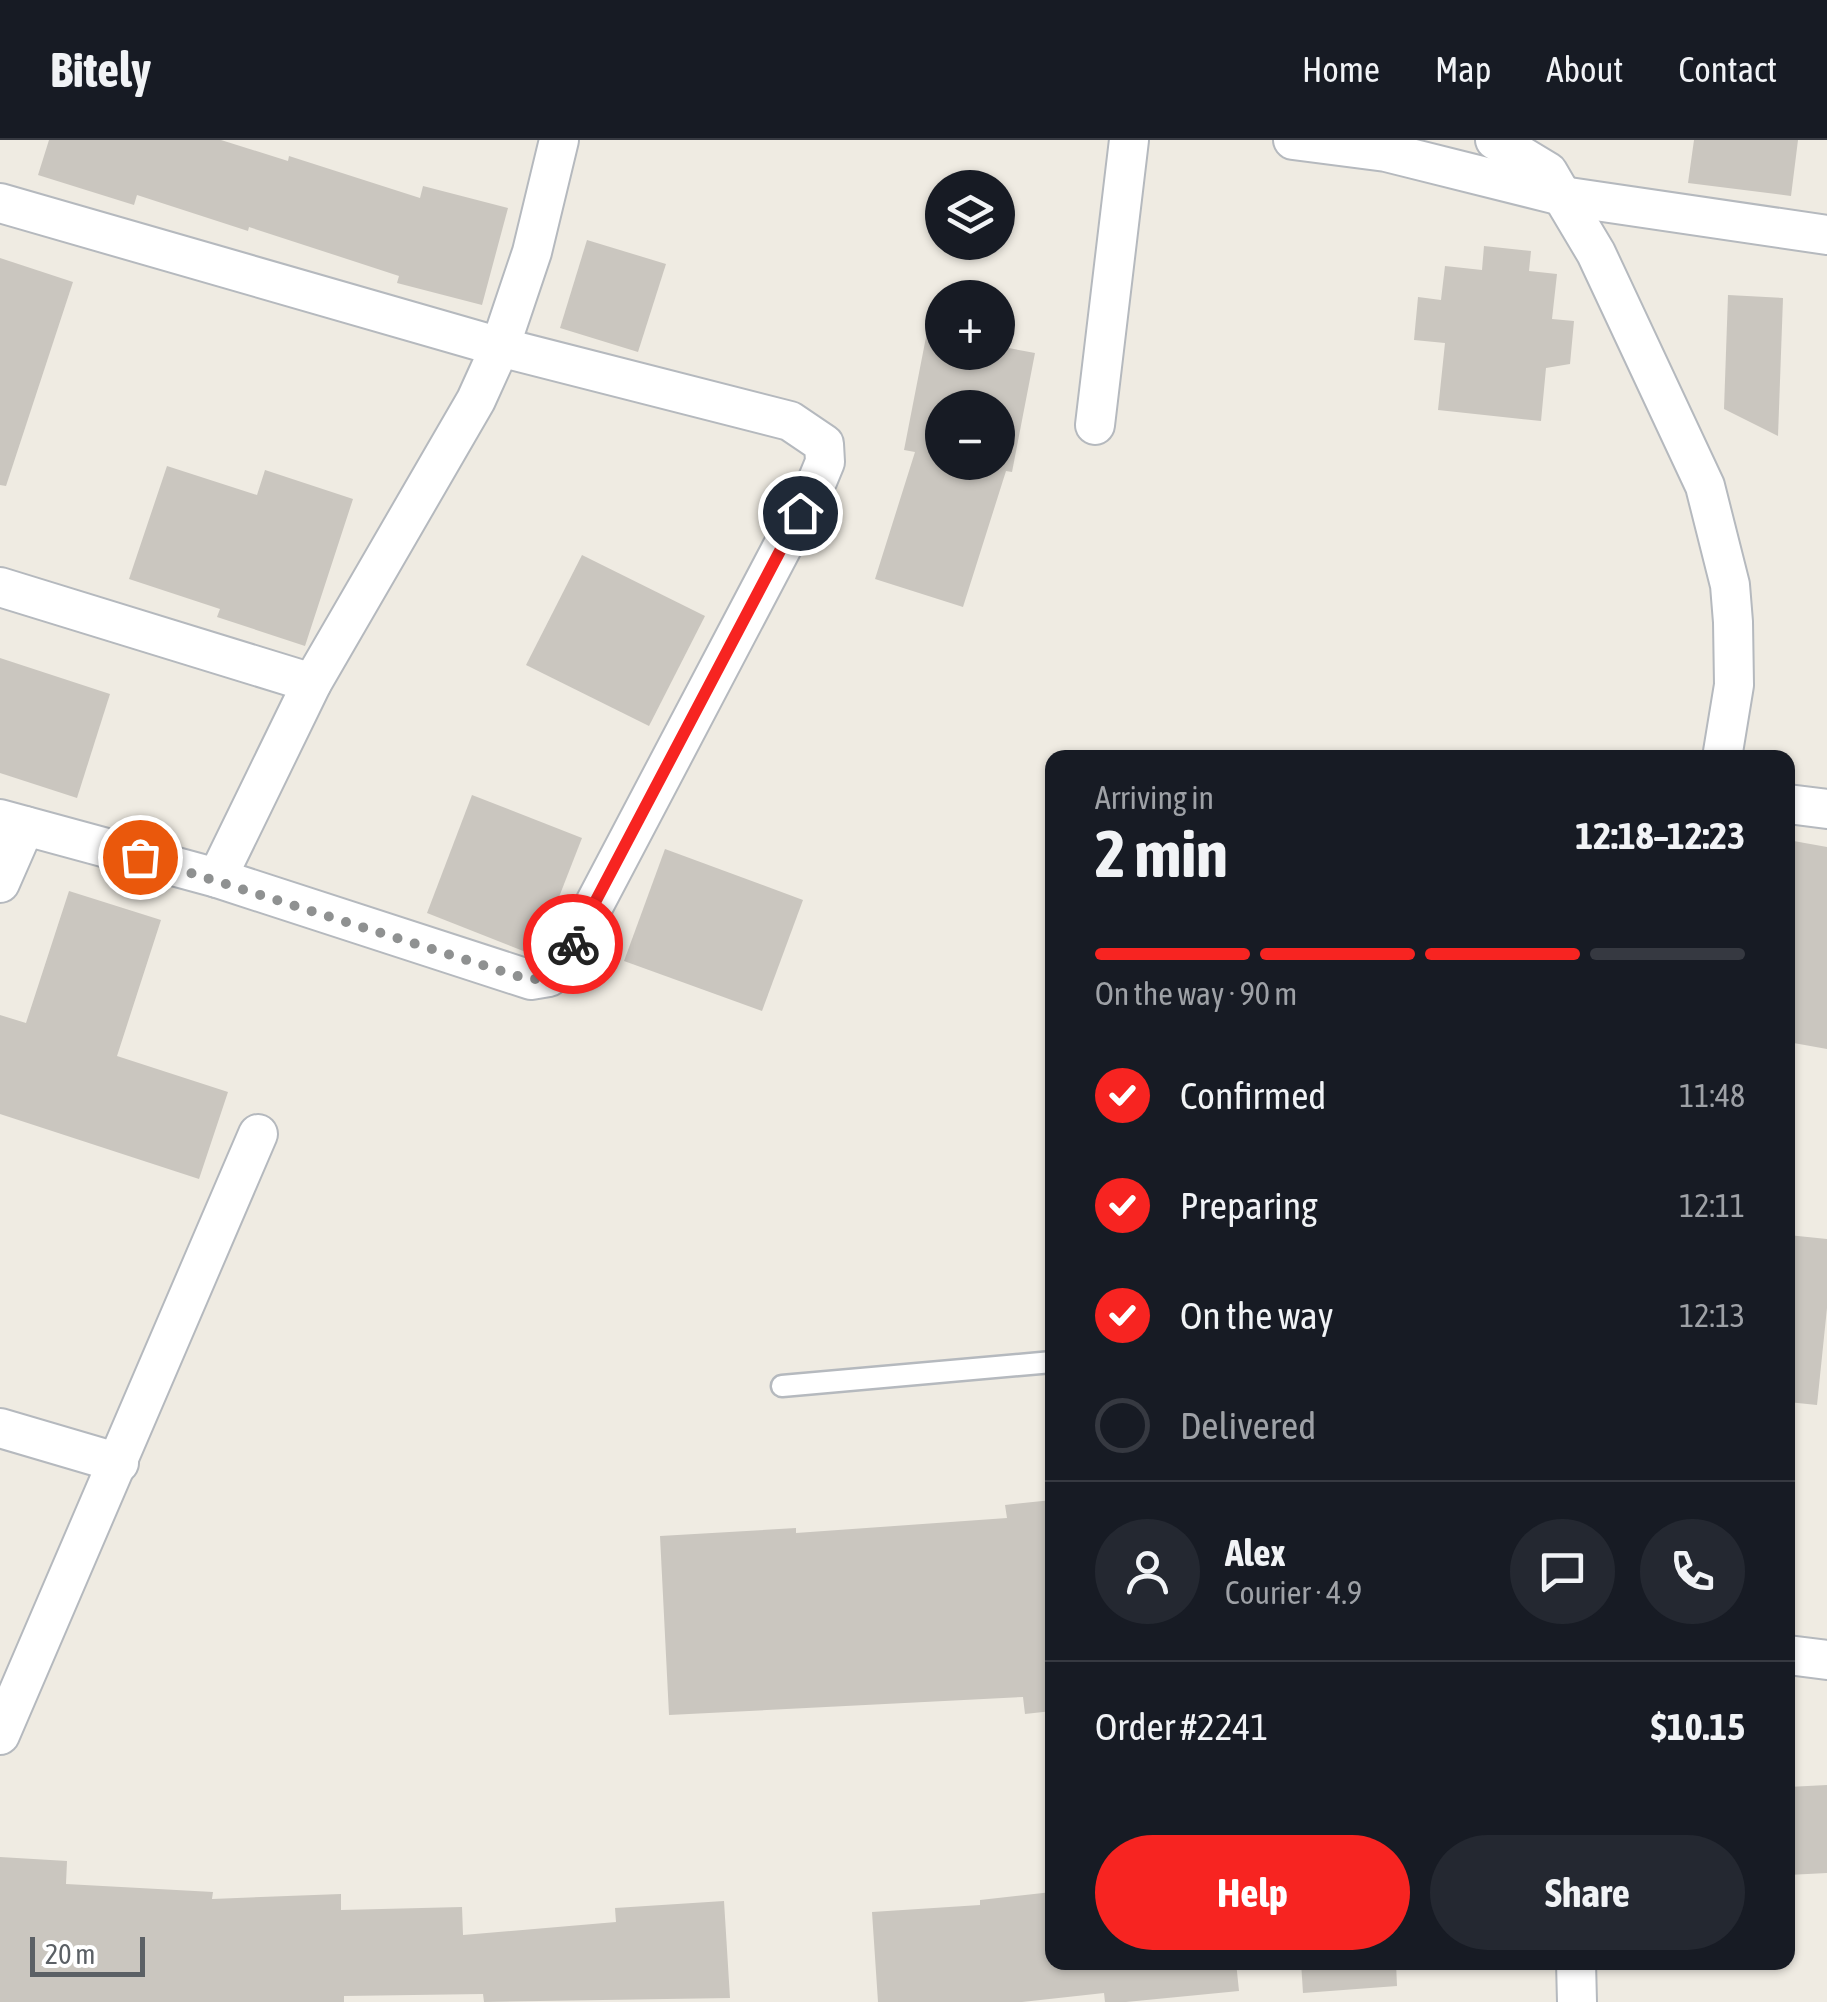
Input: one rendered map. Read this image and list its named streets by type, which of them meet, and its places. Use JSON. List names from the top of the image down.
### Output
{
  "scale_bar": "20 m",
  "page": {
    "header": "Bitely",
    "nav": [
      "Home",
      "Map",
      "About",
      "Contact"
    ],
    "map_buttons": ["+", "−"],
    "heading": ["2 min", "Arriving in", "12:18–12:23"],
    "panel": [
      "Alex",
      "Courier · 4.9",
      "Order #2241",
      "$10.15"
    ],
    "bar": "On the way · 90 m",
    "list": [
      ["Confirmed", "11:48"],
      ["Preparing", "12:11"],
      ["On the way", "12:13"],
      "Delivered"
    ],
    "buttons": ["Help", "Share"],
    "scale": "20 m"
  }
}
